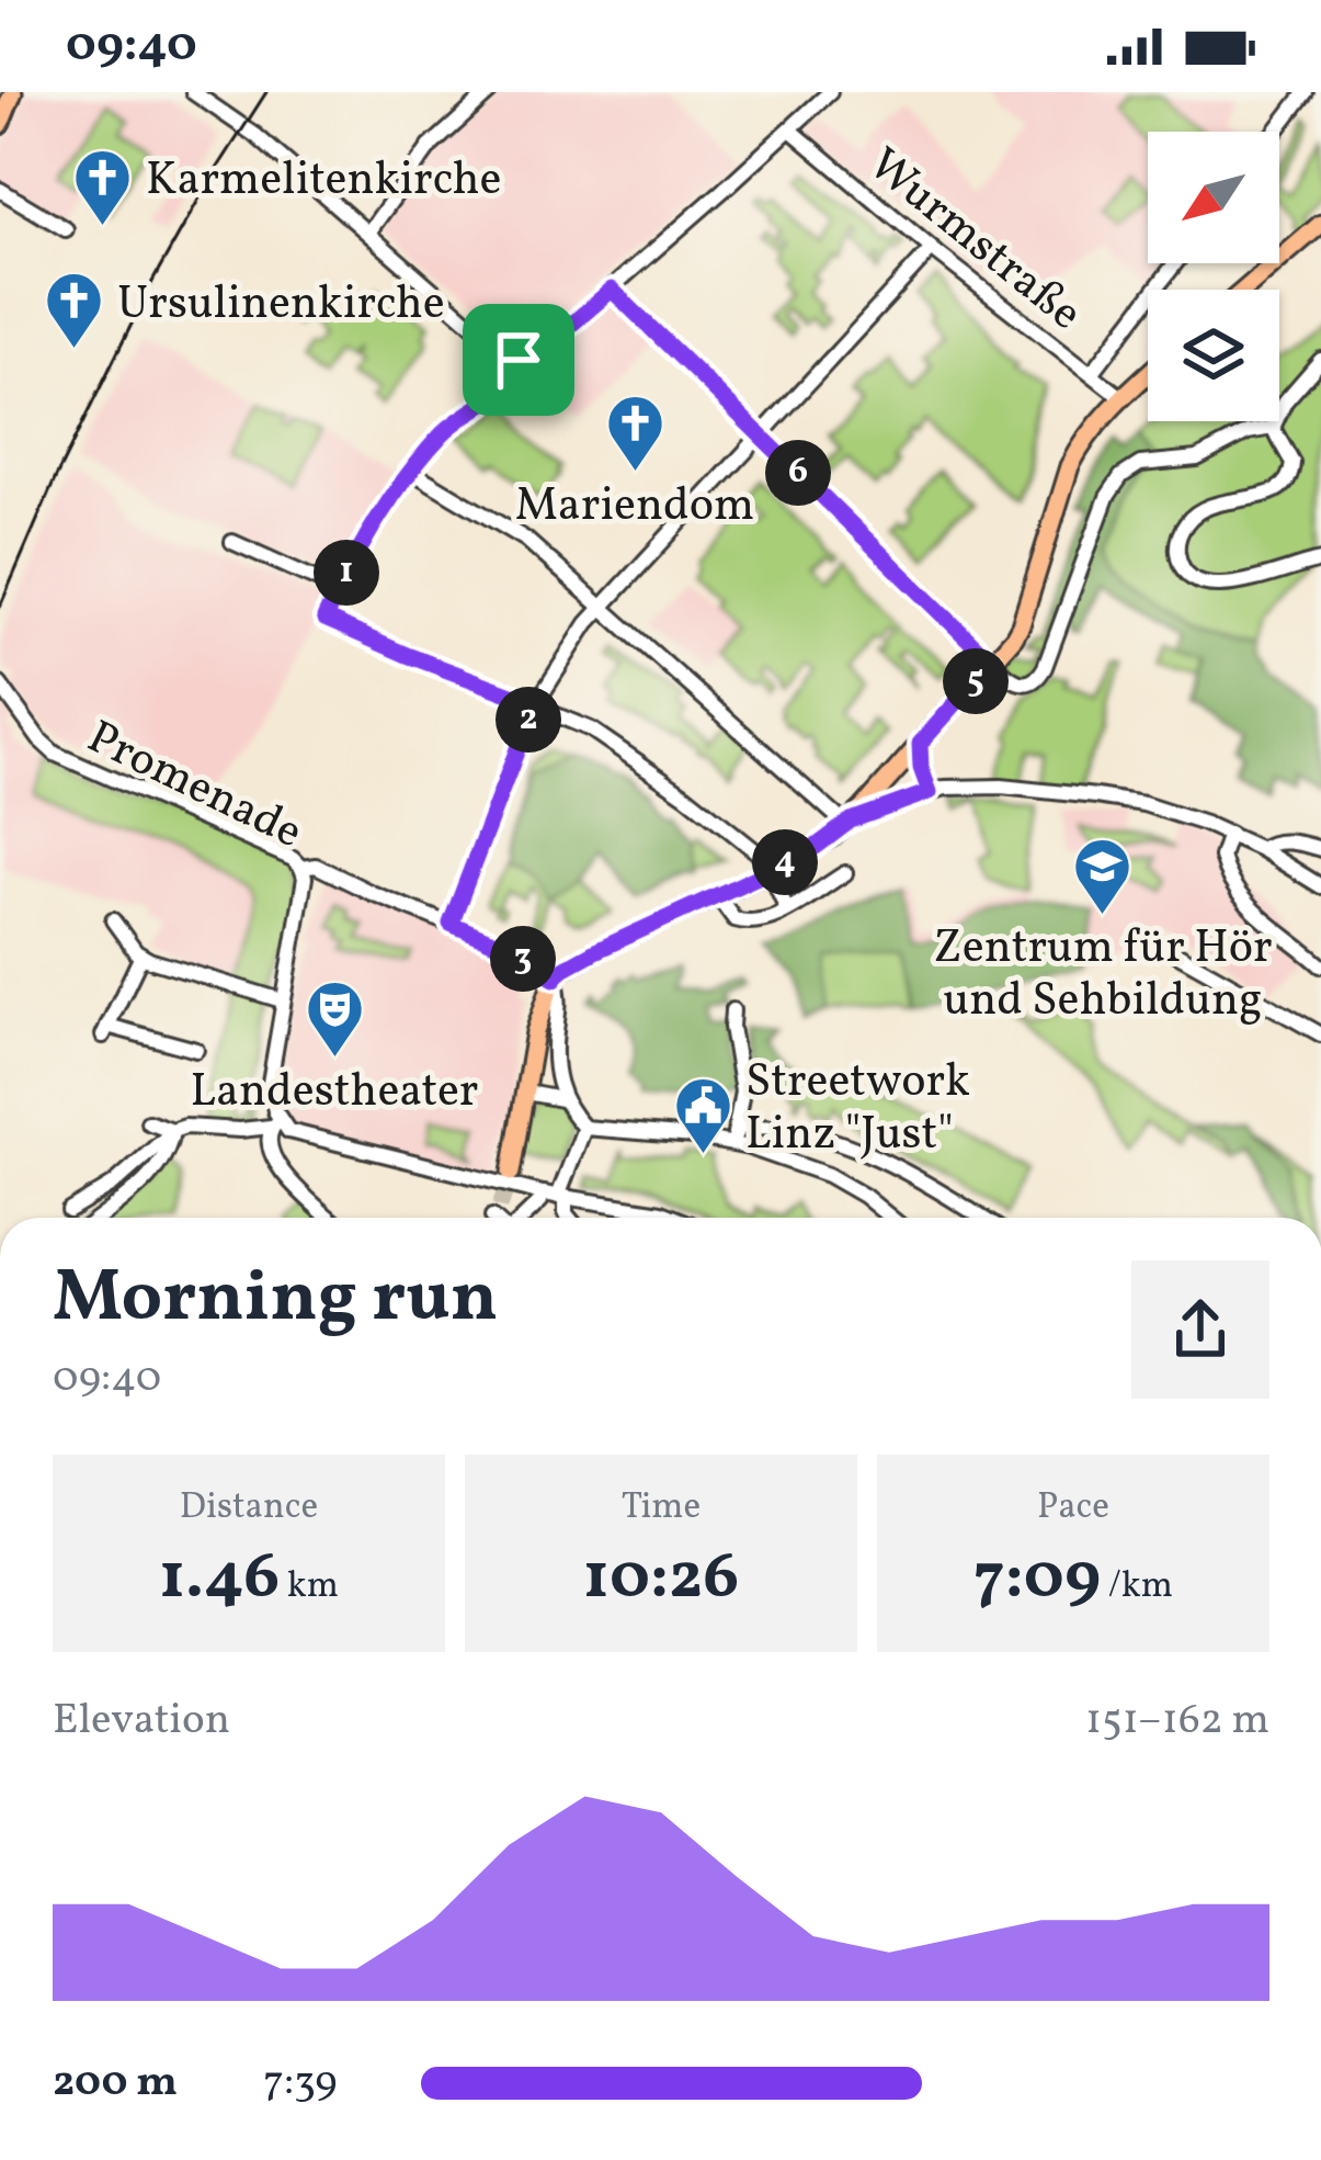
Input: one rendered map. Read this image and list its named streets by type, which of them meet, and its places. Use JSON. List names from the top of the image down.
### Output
{
  "streets": {
    "street": ["Wurmstraße", "Promenade"]
  },
  "places": {
    "church": ["Karmelitenkirche", "Ursulinenkirche", "Mariendom"],
    "school or university": ["Zentrum für Hör und Sehbildung"],
    "theatre": ["Landestheater"],
    "public building": ["Streetwork Linz \"Just\""]
  },
  "north": "bottom left",
  "page": {
    "status": "09:40",
    "pins": [
      "6",
      "1",
      "5",
      "2",
      "4",
      "3"
    ],
    "heading": ["Morning run", "09:40"],
    "stats": [
      ["Distance", "1.46 km"],
      ["Time", "10:26"],
      ["Pace", "7:09 /km"]
    ],
    "chart": ["Elevation", "151–162 m"],
    "list": [
      {
        "name": "200 m",
        "note": "7:39"
      }
    ]
  }
}
